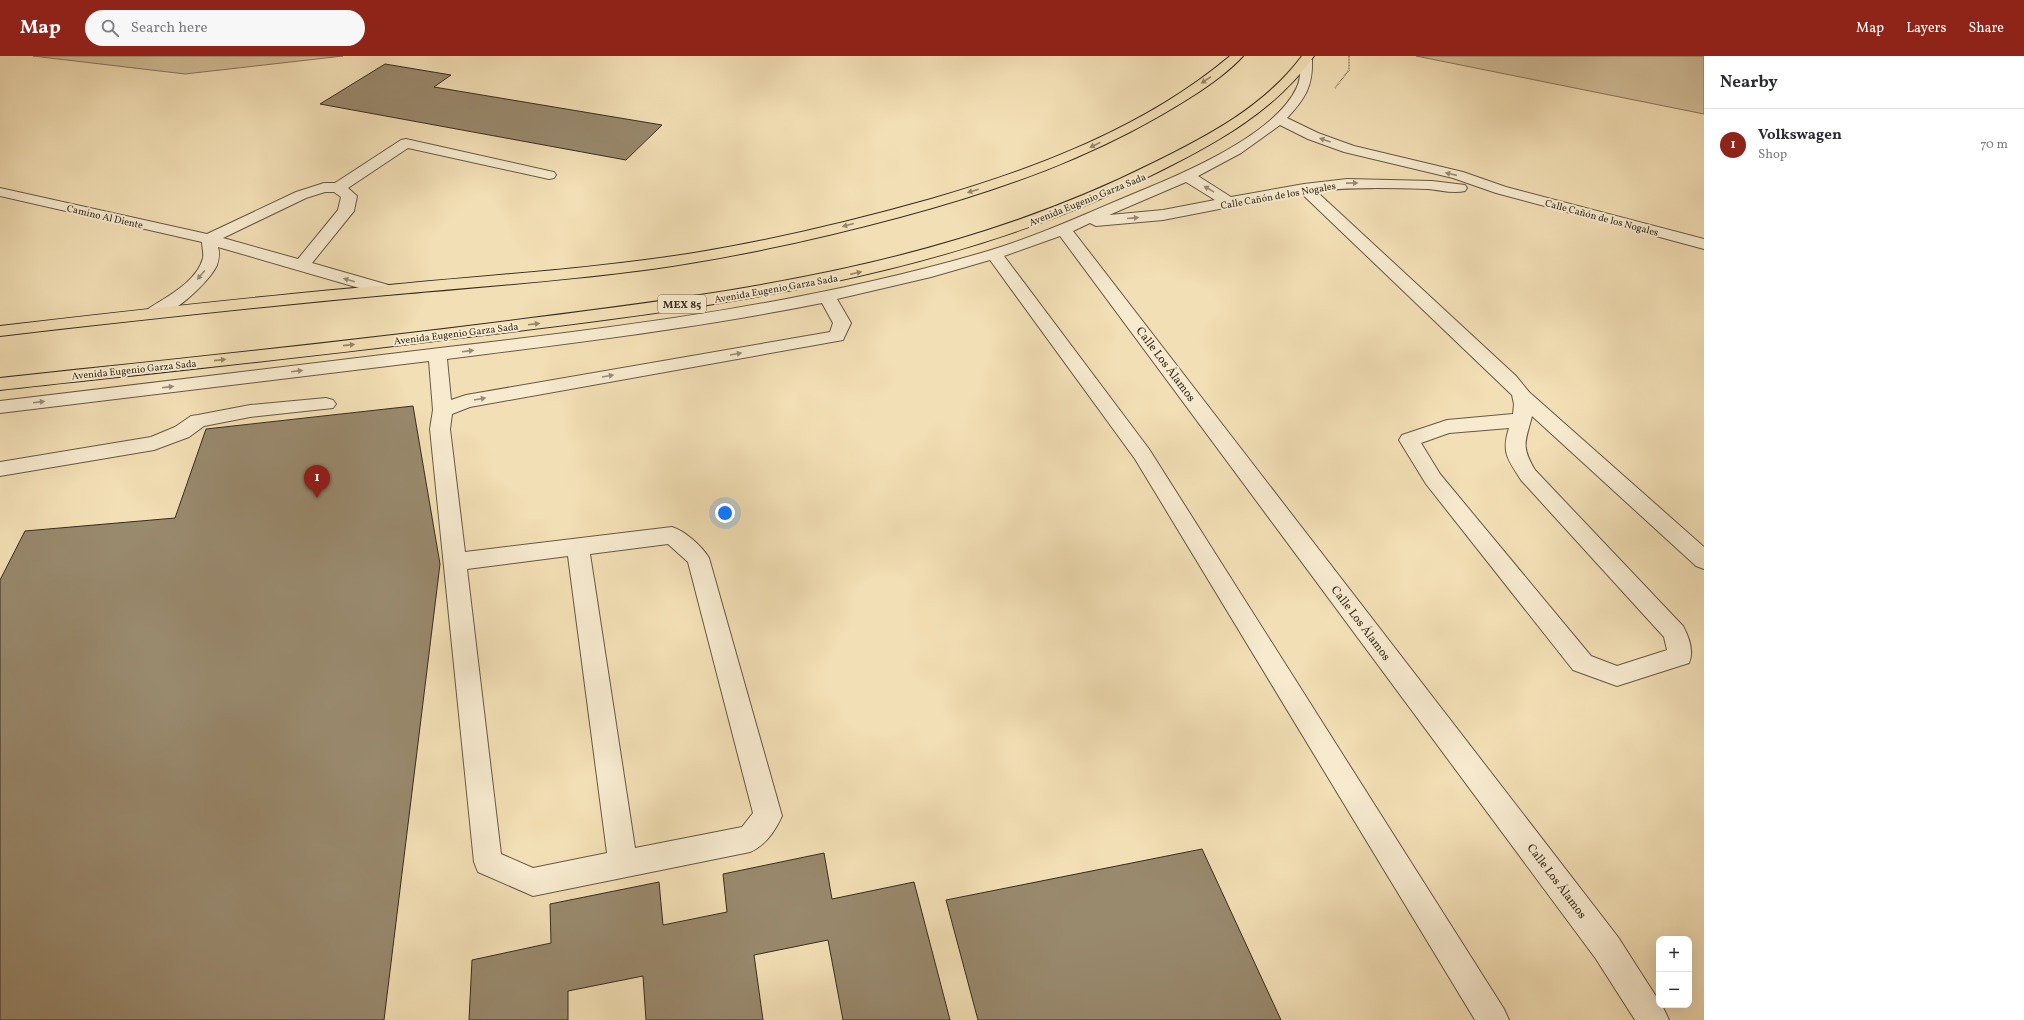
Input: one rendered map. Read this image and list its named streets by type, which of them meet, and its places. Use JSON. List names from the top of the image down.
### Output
{
  "streets": {
    "highway": ["Avenida Eugenio Garza Sada", "MEX 85"],
    "street": ["Calle Cañón de los Nogales", "Camino Al Diente", "Calle Los Álamos"]
  },
  "crossings": [
    ["Calle Cañón de los Nogales", "Calle Los Álamos"]
  ],
  "page": {
    "header": "Map",
    "search": "Search here",
    "nav": ["Map", "Layers", "Share"],
    "heading": "Nearby",
    "list": [
      {
        "mark": "1",
        "name": "Volkswagen",
        "note": "Shop",
        "value": "70 m"
      }
    ],
    "pins": "1",
    "map_buttons": ["+", "−"]
  }
}
